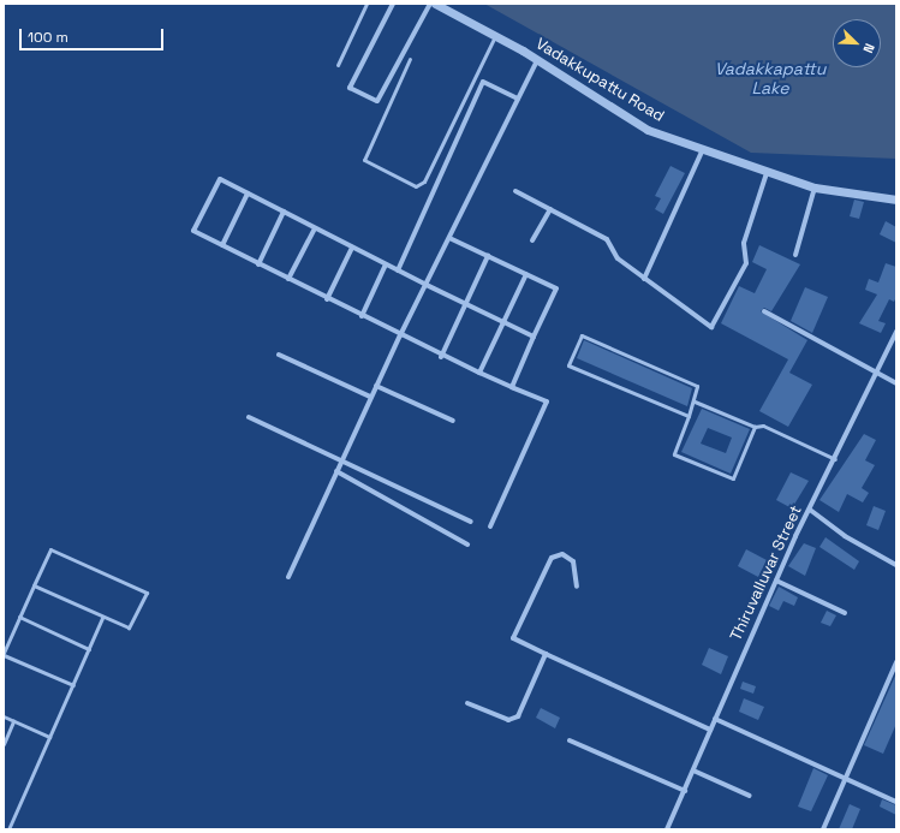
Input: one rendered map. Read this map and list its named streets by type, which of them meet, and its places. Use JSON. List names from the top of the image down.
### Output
{
  "streets": {
    "street": ["Vadakkupattu Road", "Thiruvalluvar Street"]
  },
  "water": ["Vadakkapattu Lake"],
  "scale_bar": "100 m",
  "north": "bottom right"
}
